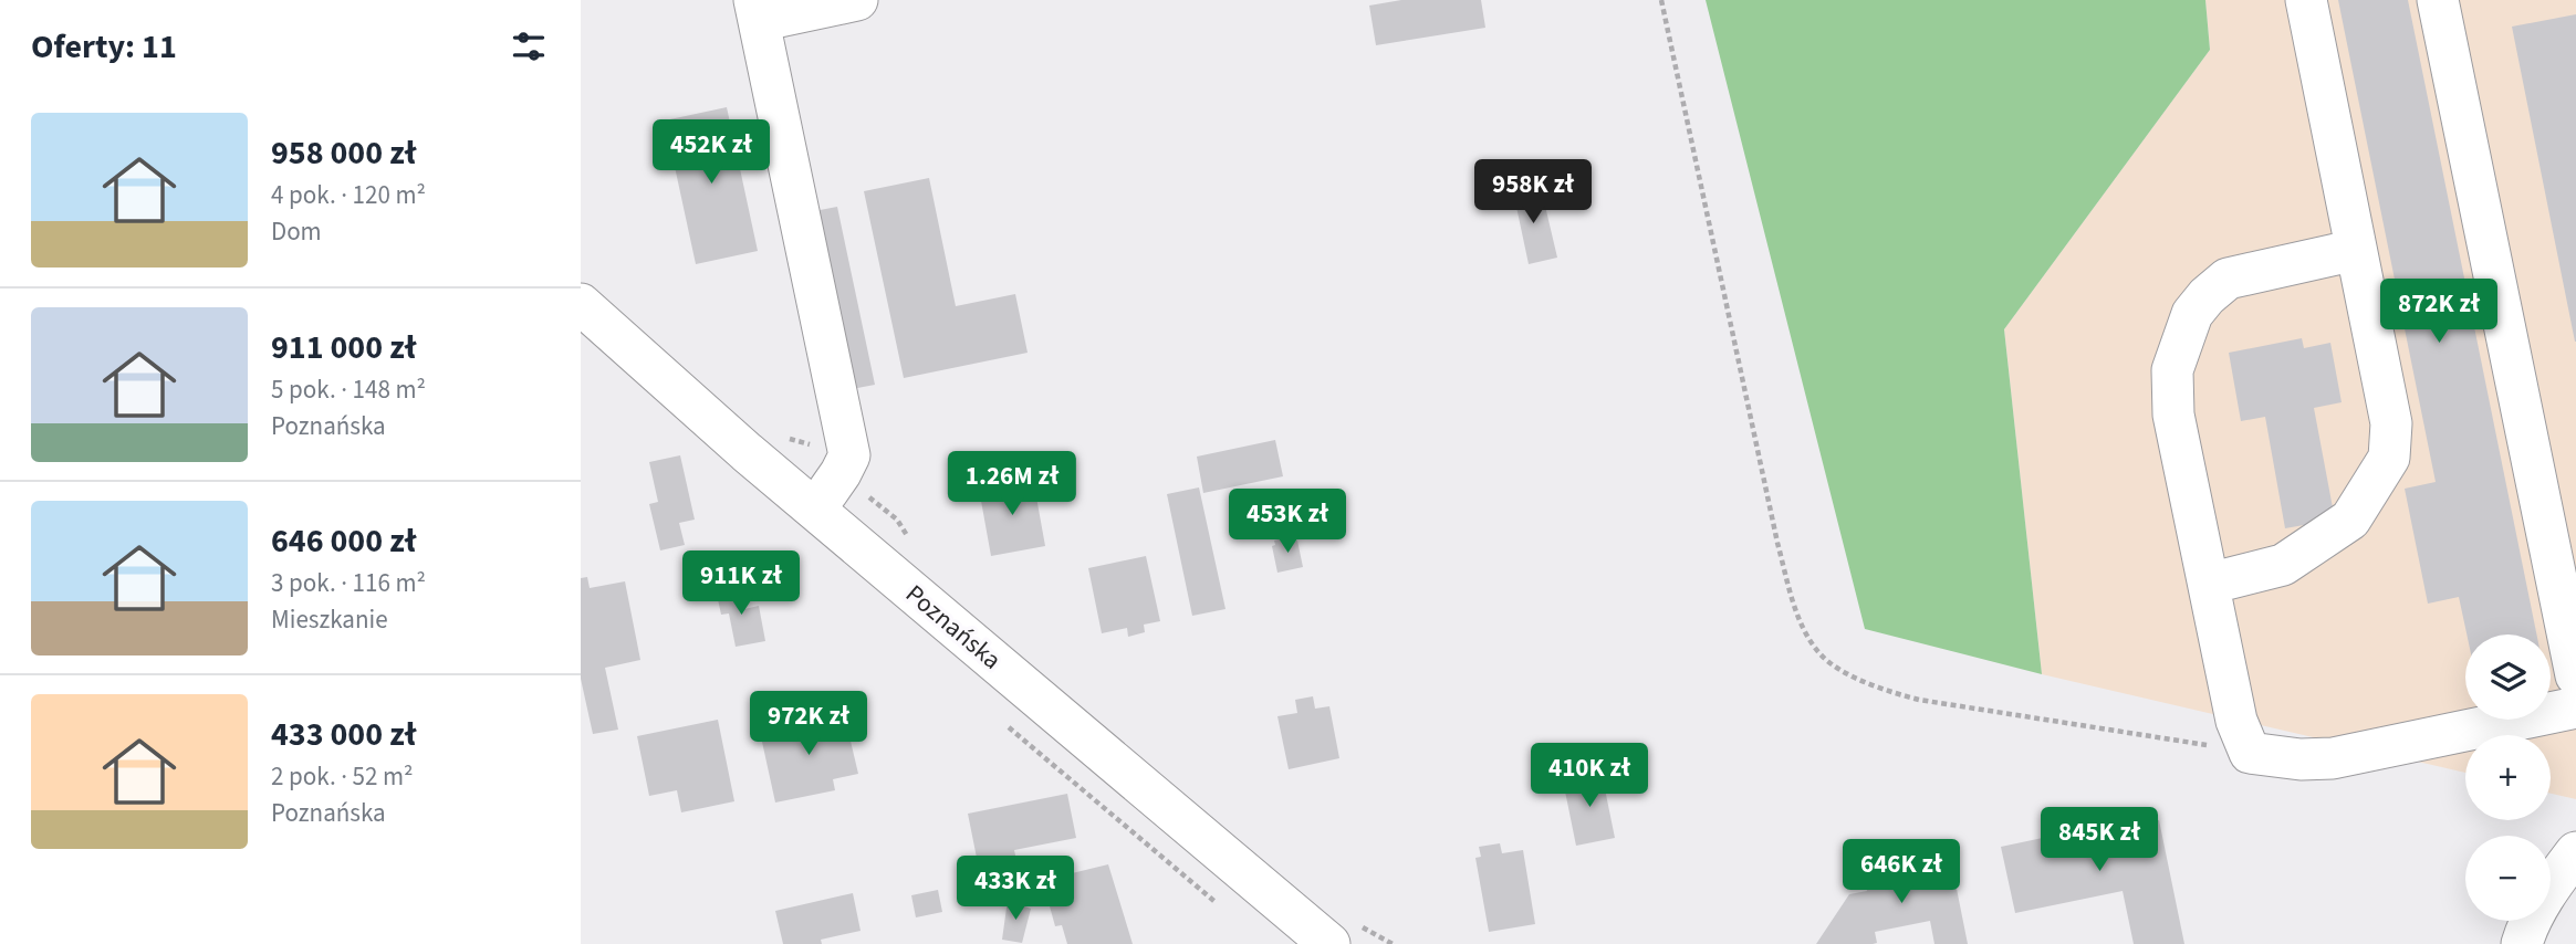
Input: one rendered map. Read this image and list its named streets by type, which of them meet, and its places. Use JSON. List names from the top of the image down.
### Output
{
  "streets": {
    "street": ["Poznańska"]
  },
  "page": {
    "heading": "Oferty: 11",
    "list": [
      {
        "name": "958 000 zł",
        "note": "4 pok. · 120 m² · Dom"
      },
      {
        "name": "911 000 zł",
        "note": "5 pok. · 148 m² · Poznańska"
      },
      {
        "name": "646 000 zł",
        "note": "3 pok. · 116 m² · Mieszkanie"
      },
      {
        "name": "433 000 zł",
        "note": "2 pok. · 52 m² · Poznańska"
      }
    ],
    "price": [
      "452K zł",
      "958K zł",
      "872K zł",
      "1.26M zł",
      "453K zł",
      "911K zł",
      "972K zł",
      "410K zł",
      "845K zł",
      "646K zł",
      "433K zł"
    ],
    "map_buttons": ["+", "−"]
  }
}
